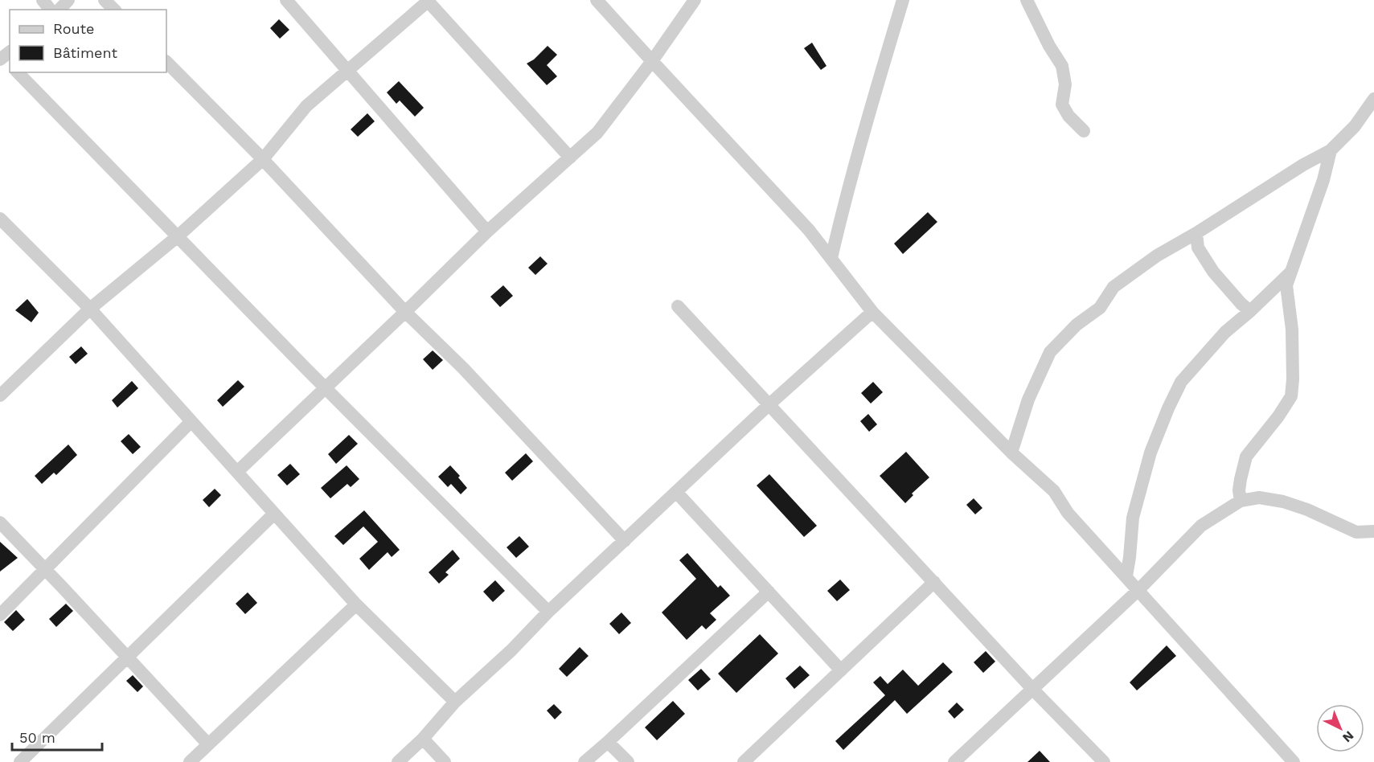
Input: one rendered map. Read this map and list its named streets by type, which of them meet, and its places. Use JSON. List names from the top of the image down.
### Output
{
  "legend": ["Route", "Bâtiment"],
  "scale_bar": "50 m",
  "north": "bottom right"
}
